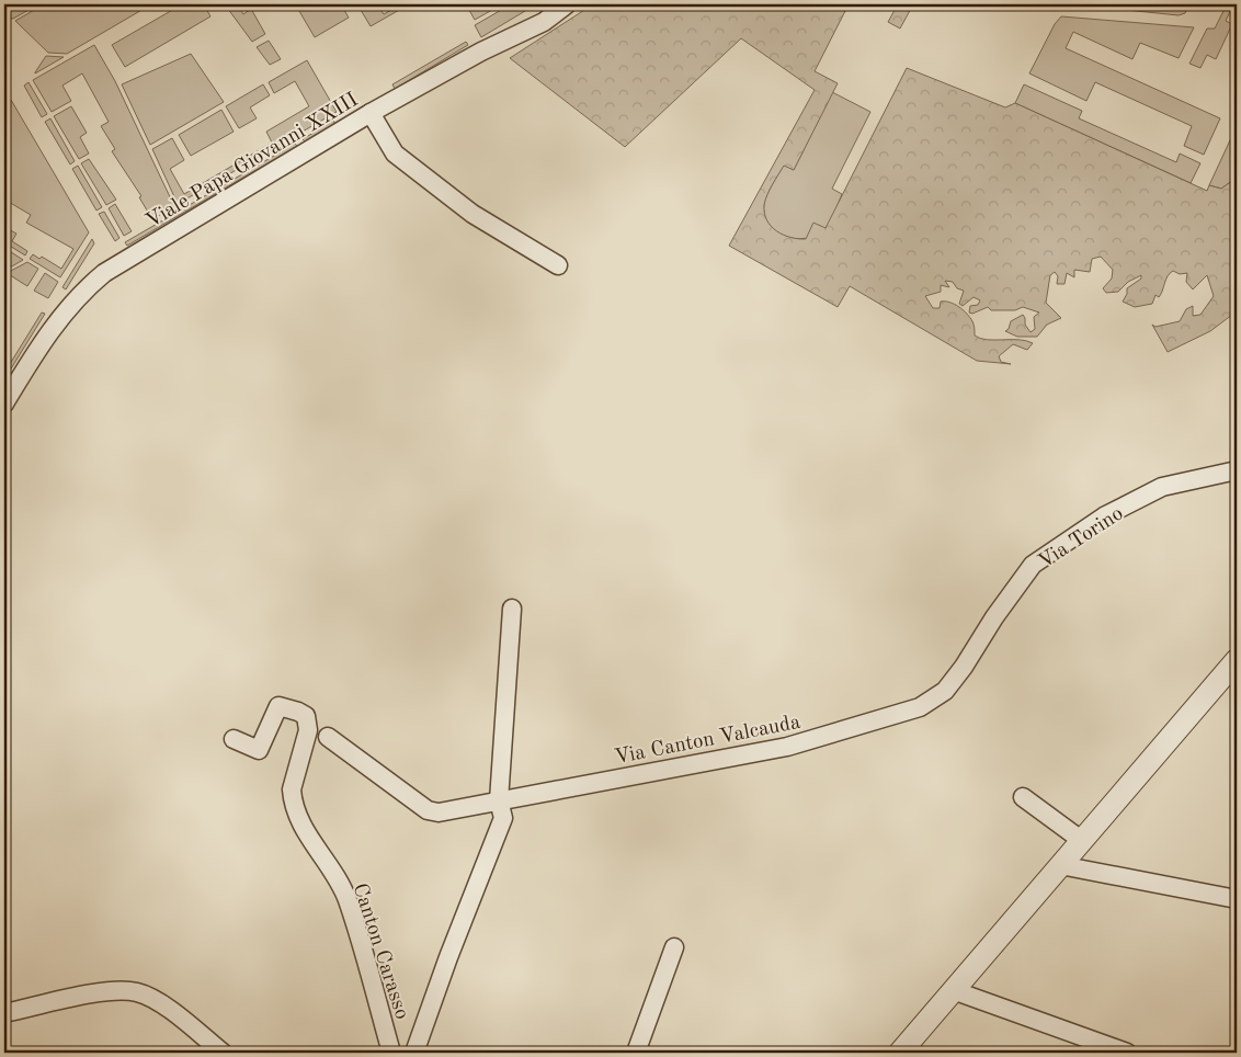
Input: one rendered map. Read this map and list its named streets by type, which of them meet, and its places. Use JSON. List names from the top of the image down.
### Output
{
  "streets": {
    "street": [
      "Viale Papa Giovanni XXIII",
      "Via Torino",
      "Via Canton Valcauda",
      "Canton Carasso"
    ]
  },
  "crossings": [
    ["Via Torino", "Via Canton Valcauda"],
    ["Via Canton Valcauda", "Canton Carasso"]
  ]
}
